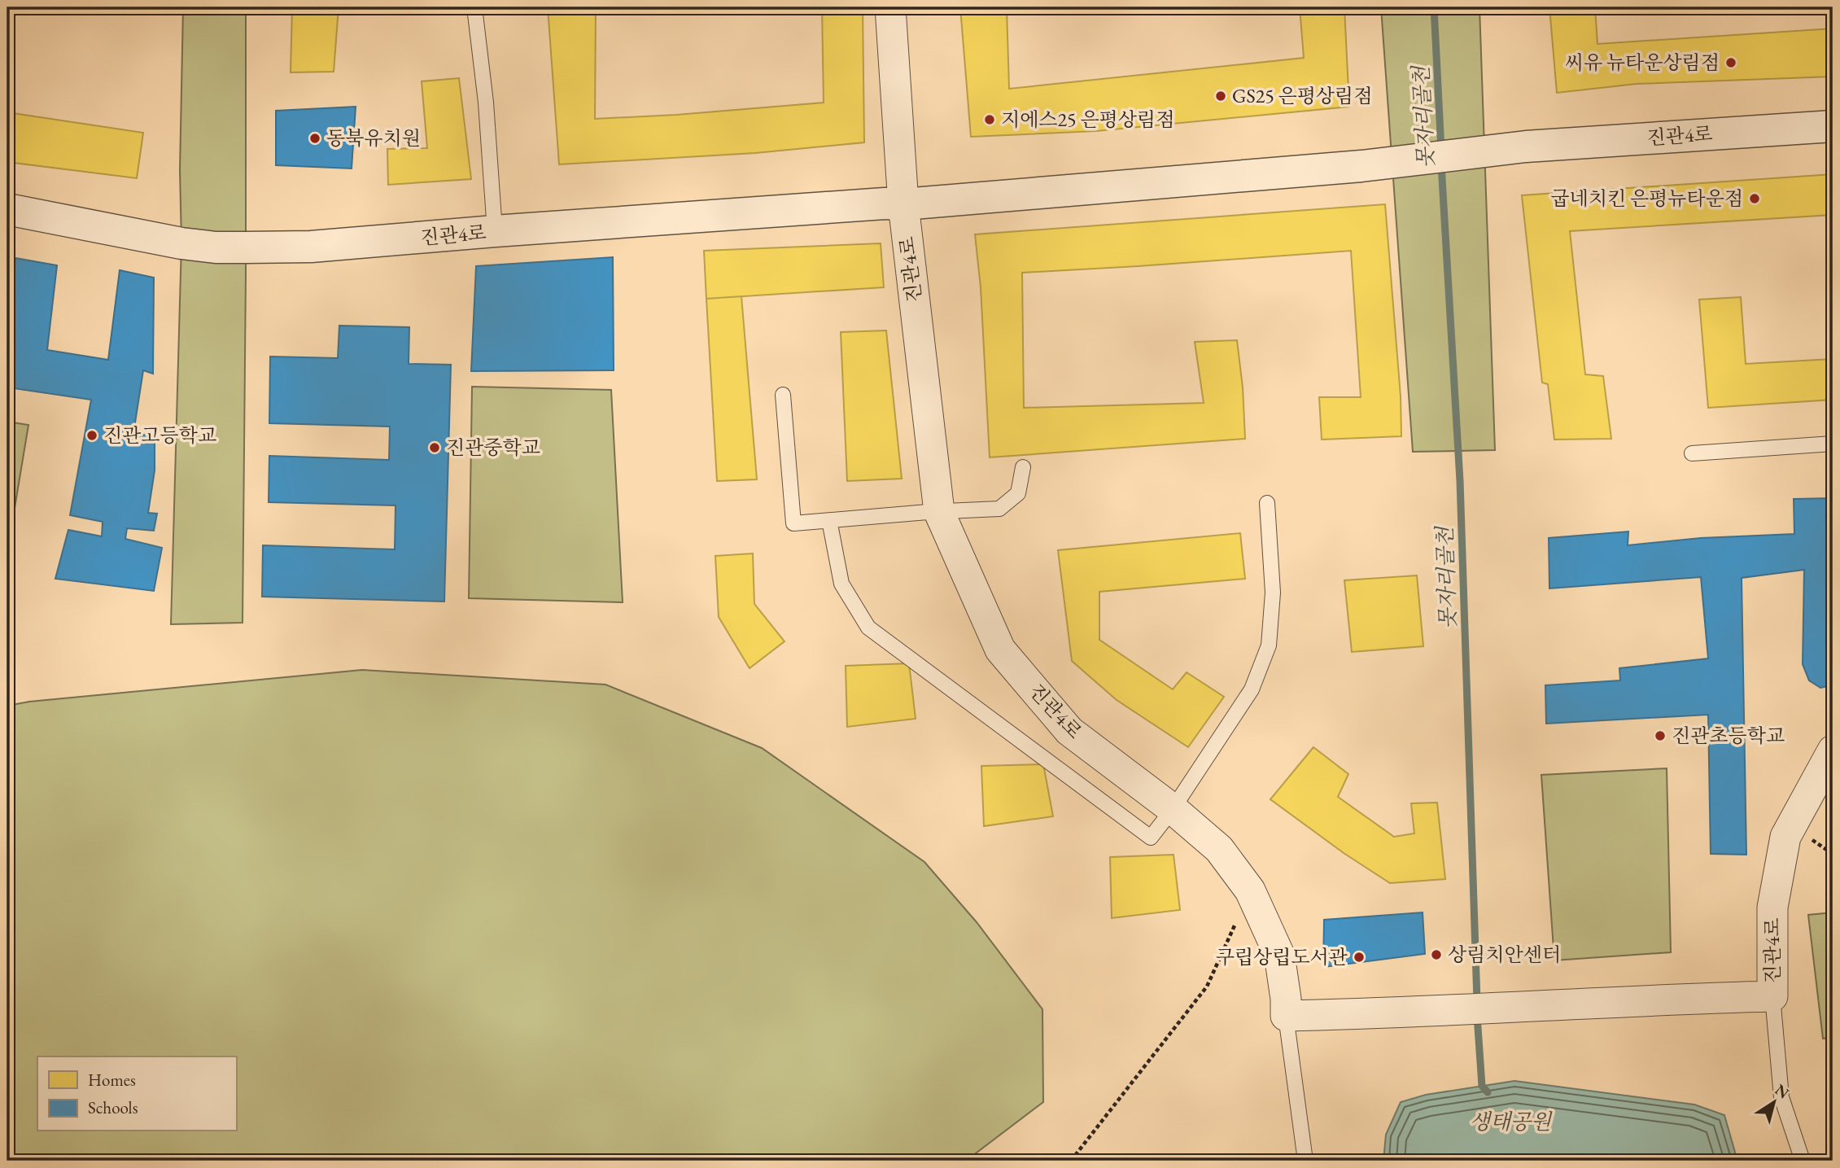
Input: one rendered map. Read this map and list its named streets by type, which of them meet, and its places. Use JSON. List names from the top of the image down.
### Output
{
  "streets": {
    "street": ["진관4로"]
  },
  "water": ["못자리골천", "생태공원"],
  "places": [
    "씨유 뉴타운상림점",
    "GS25 은평상림점",
    "지에스25 은평상림점",
    "동북유치원",
    "굽네치킨 은평뉴타운점",
    "진관고등학교",
    "진관중학교",
    "진관초등학교",
    "상림치안센터",
    "구립상립도서관"
  ],
  "legend": ["Homes", "Schools"],
  "north": "top right"
}
